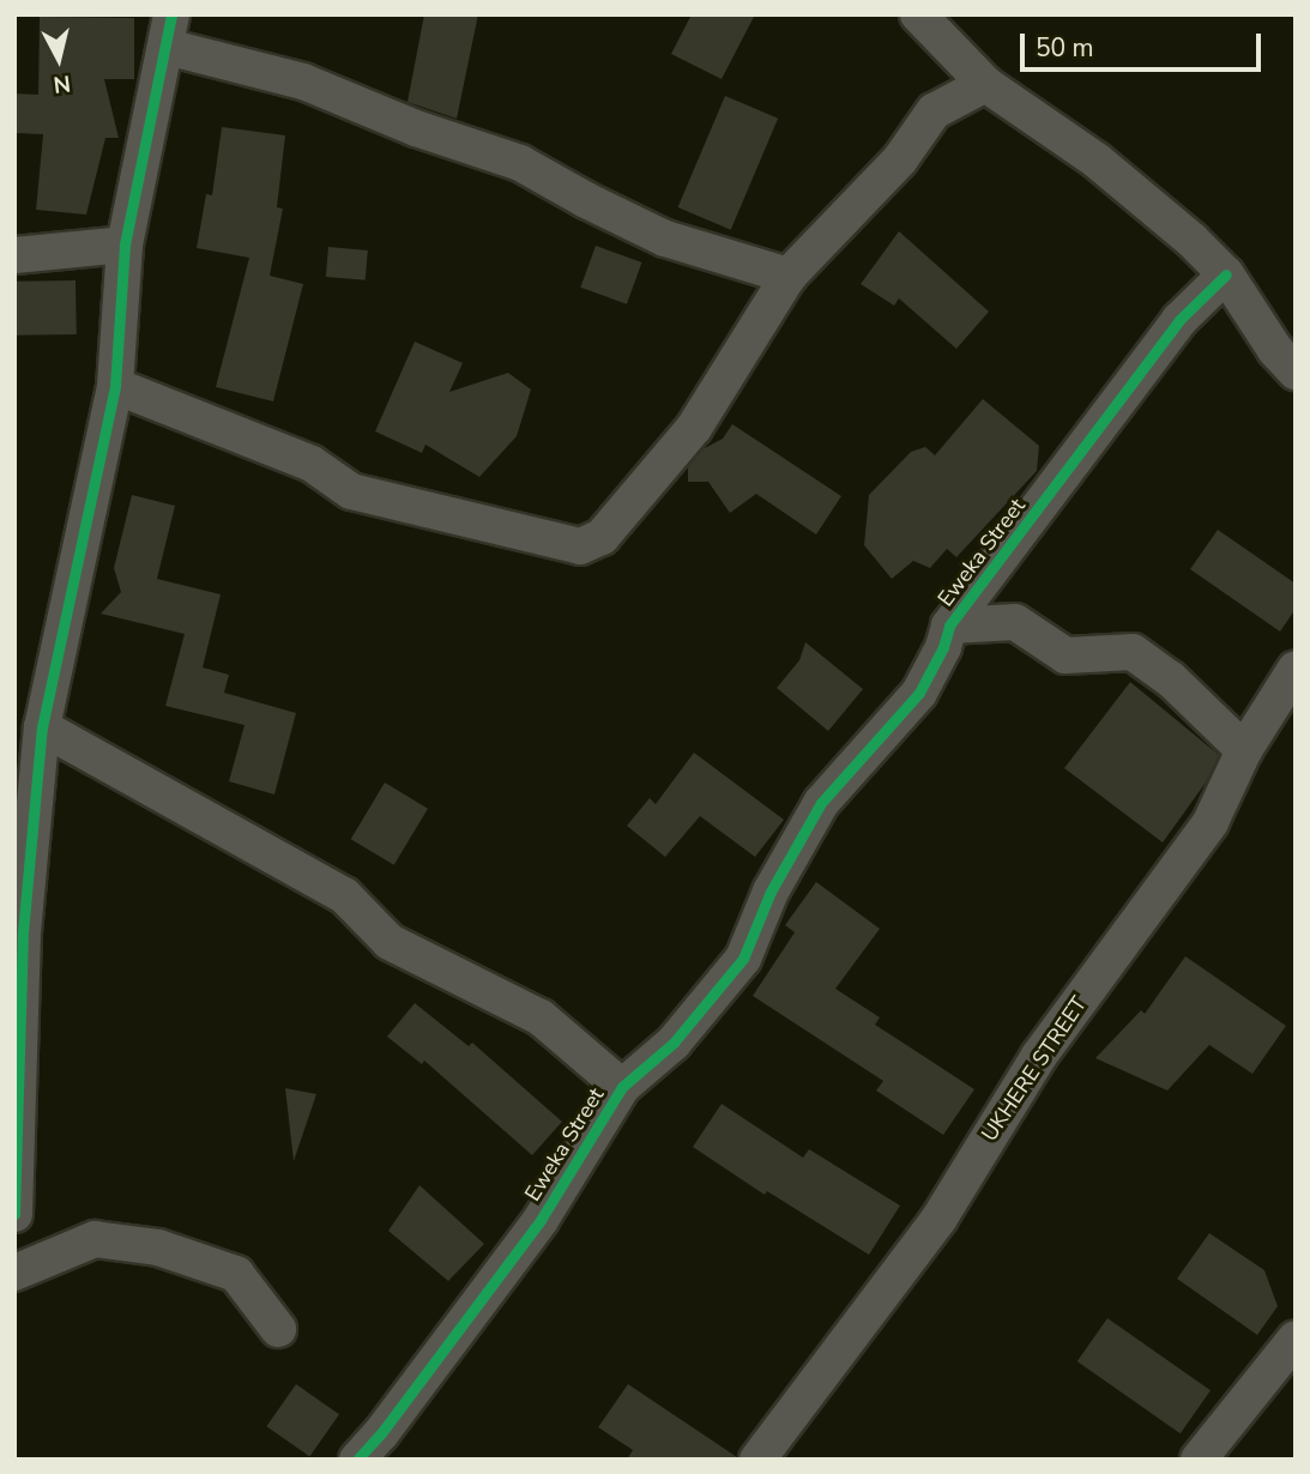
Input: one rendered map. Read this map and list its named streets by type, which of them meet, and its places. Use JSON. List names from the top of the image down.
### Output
{
  "streets": {
    "street": ["Eweka Street", "UKHERE STREET"]
  },
  "scale_bar": "50 m",
  "north": "bottom"
}
